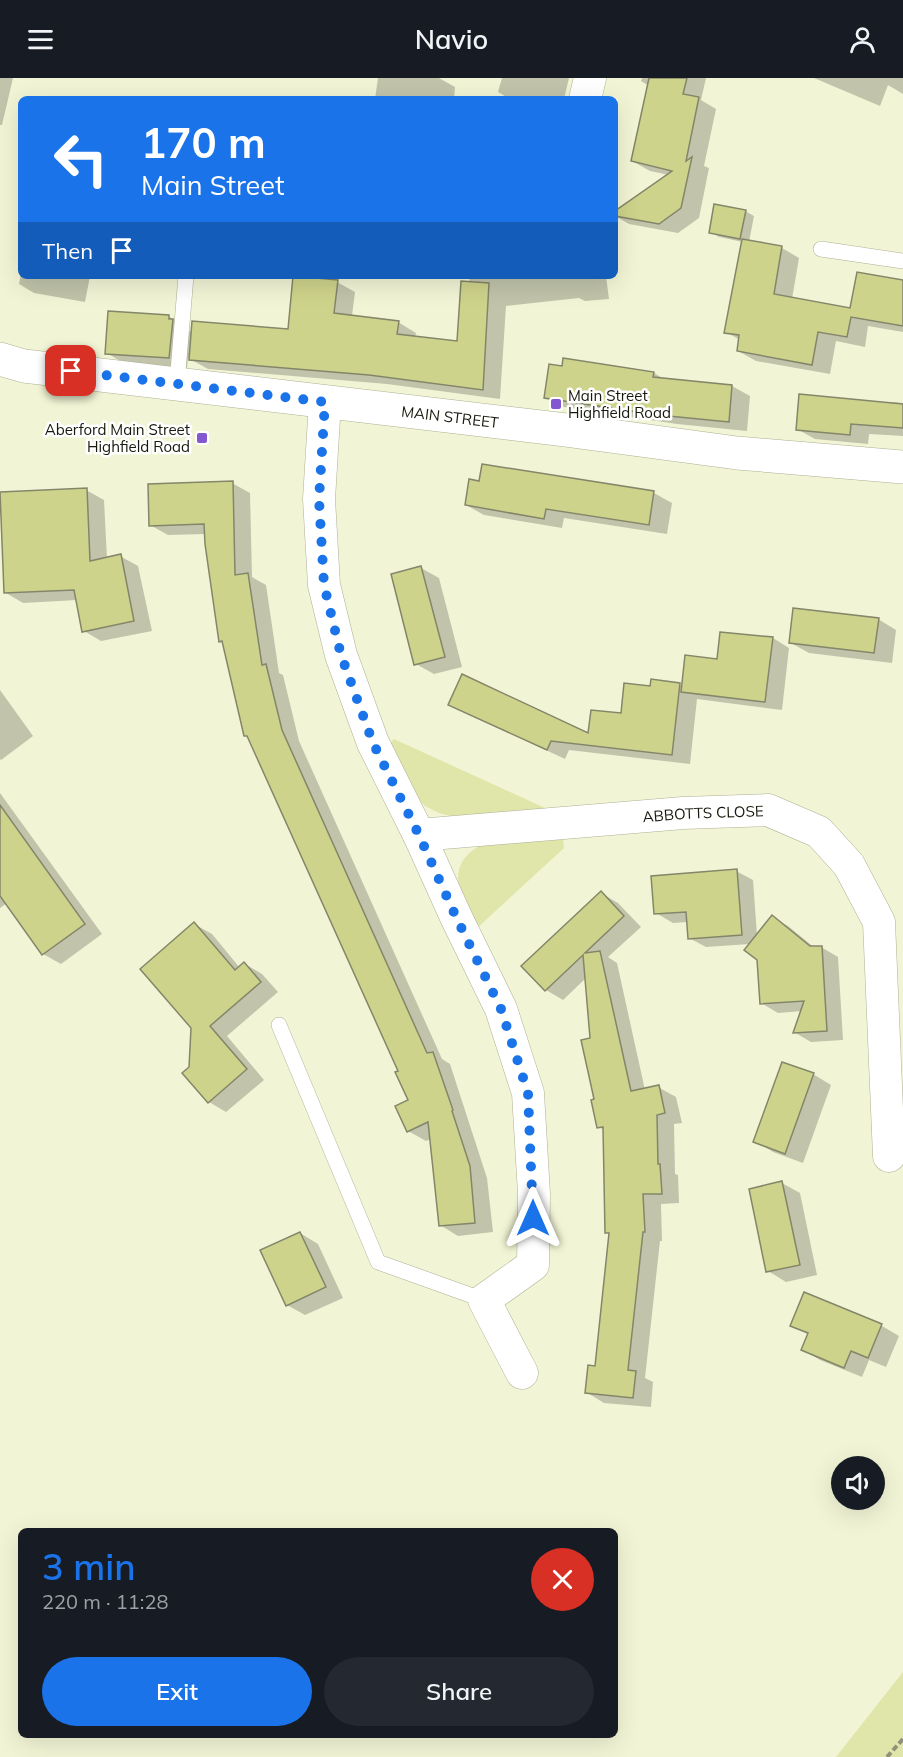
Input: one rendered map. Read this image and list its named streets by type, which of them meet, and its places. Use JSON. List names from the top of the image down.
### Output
{
  "streets": {
    "street": ["MAIN STREET", "ABBOTTS CLOSE"]
  },
  "places": {
    "transit": ["Main Street Highfield Road", "Aberford Main Street Highfield Road"]
  },
  "page": {
    "header": "Navio",
    "turn": ["170 m", "Main Street"],
    "then": "Then",
    "heading": ["3 min", "220 m · 11:28"],
    "buttons": ["Exit", "Share"]
  }
}
